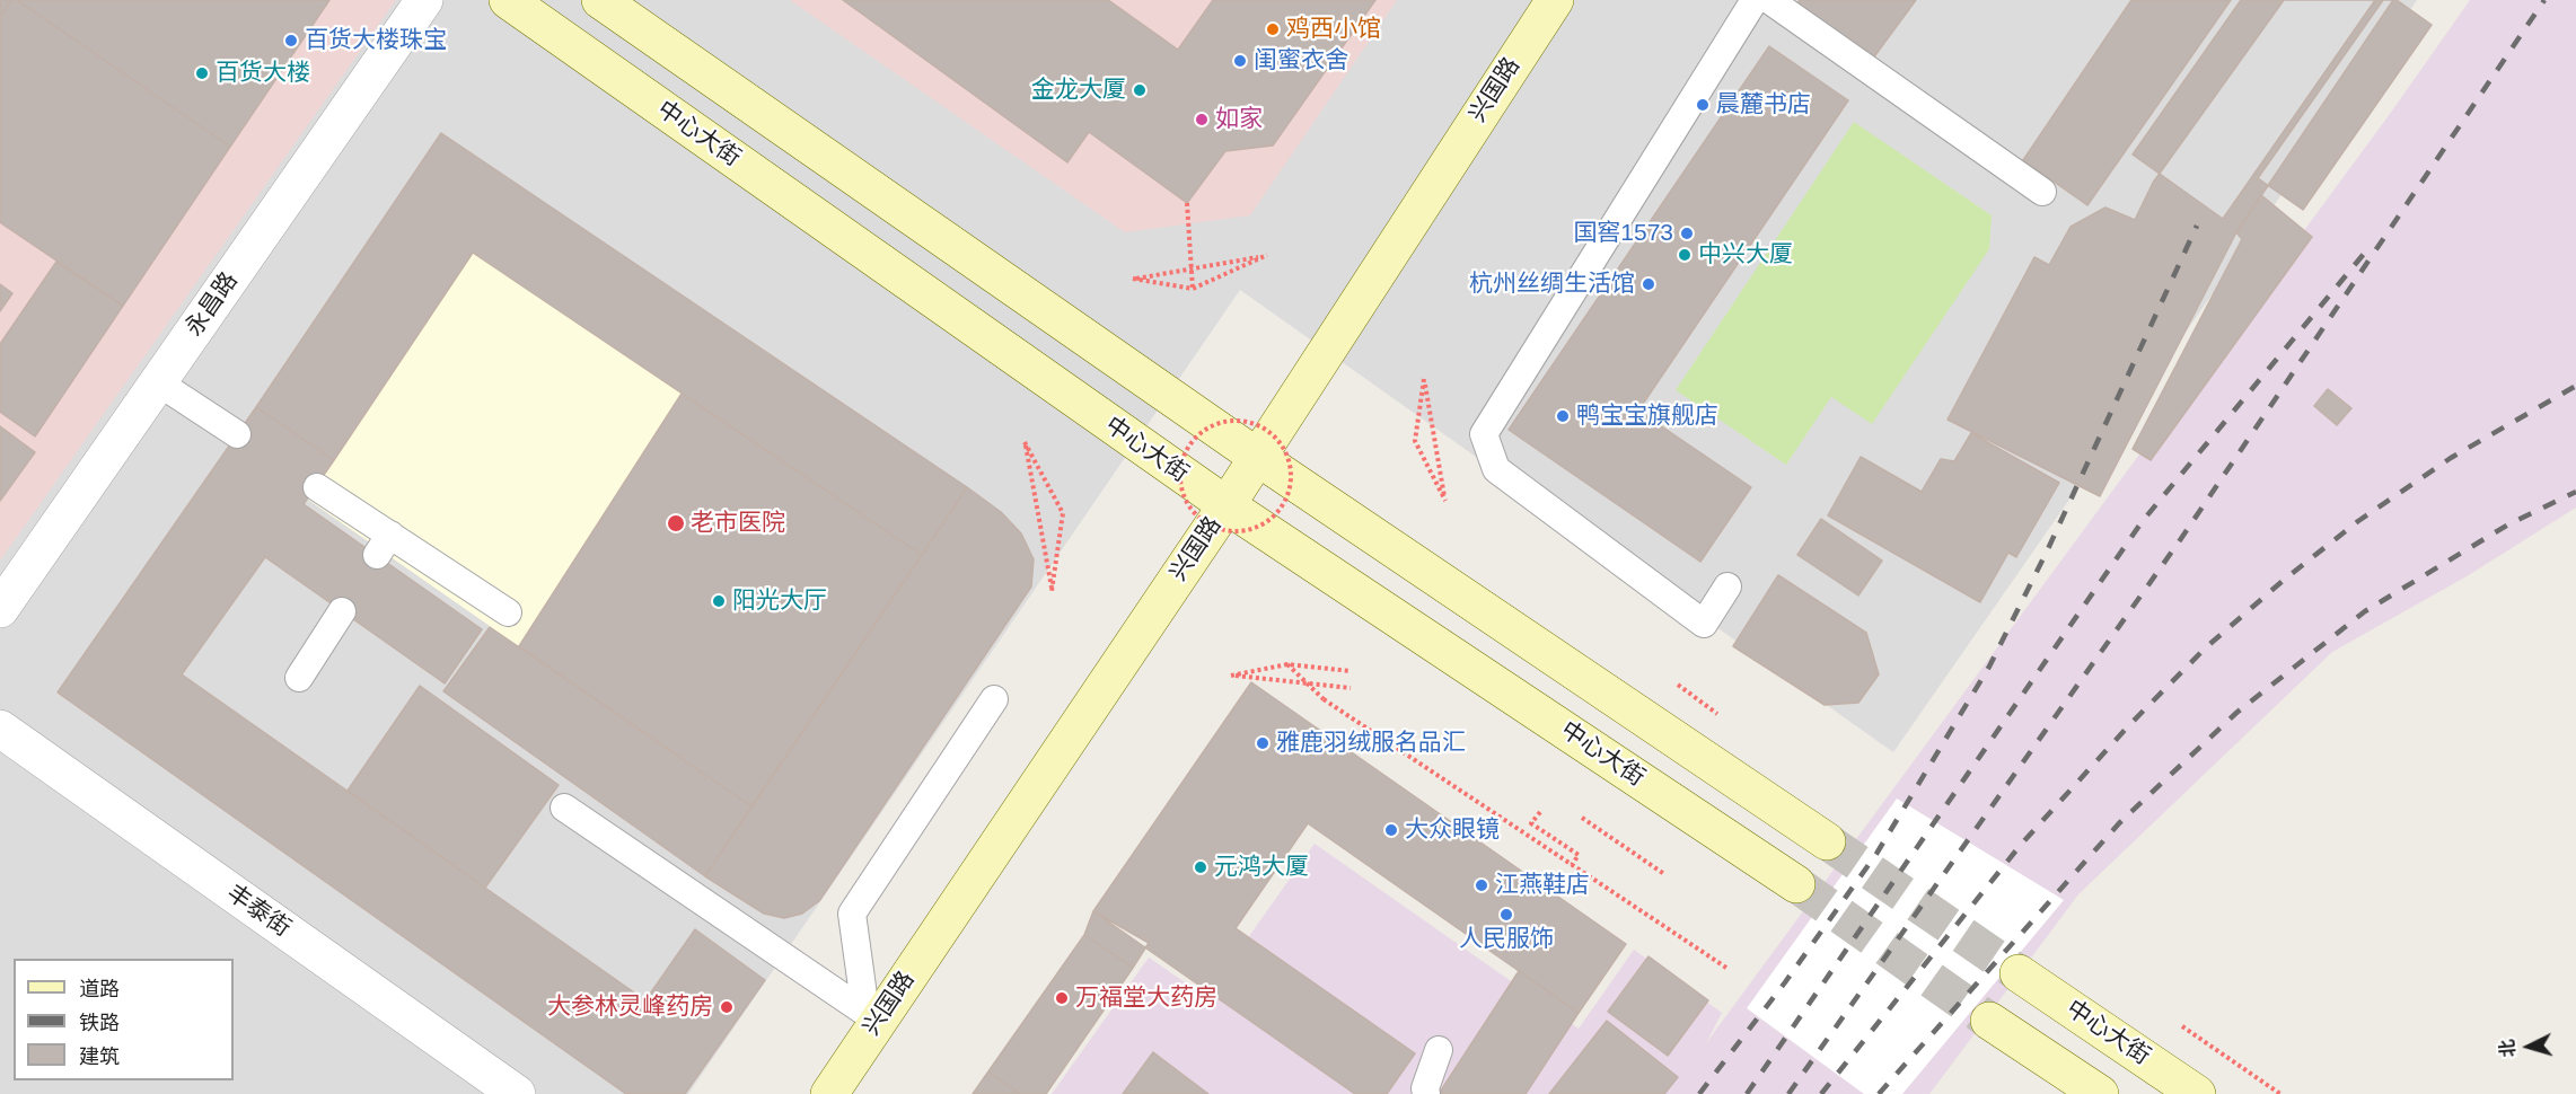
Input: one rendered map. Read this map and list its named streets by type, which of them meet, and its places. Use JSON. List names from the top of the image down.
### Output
{
  "streets": {
    "main road": ["兴国路", "中心大街"],
    "street": ["永昌路", "丰泰街"]
  },
  "crossings": [
    ["兴国路", "中心大街"]
  ],
  "places": [
    "鸡西小馆",
    "百货大楼珠宝",
    "闺蜜衣舍",
    "百货大楼",
    "金龙大厦",
    "晨麓书店",
    "如家",
    "国窖1573",
    "中兴大厦",
    "杭州丝绸生活馆",
    "鸭宝宝旗舰店",
    "老市医院",
    "阳光大厅",
    "雅鹿羽绒服名品汇",
    "大众眼镜",
    "元鸿大厦",
    "江燕鞋店",
    "人民服饰",
    "万福堂大药房",
    "大参林灵峰药房"
  ],
  "legend": ["道路", "铁路", "建筑"],
  "north": "left"
}
